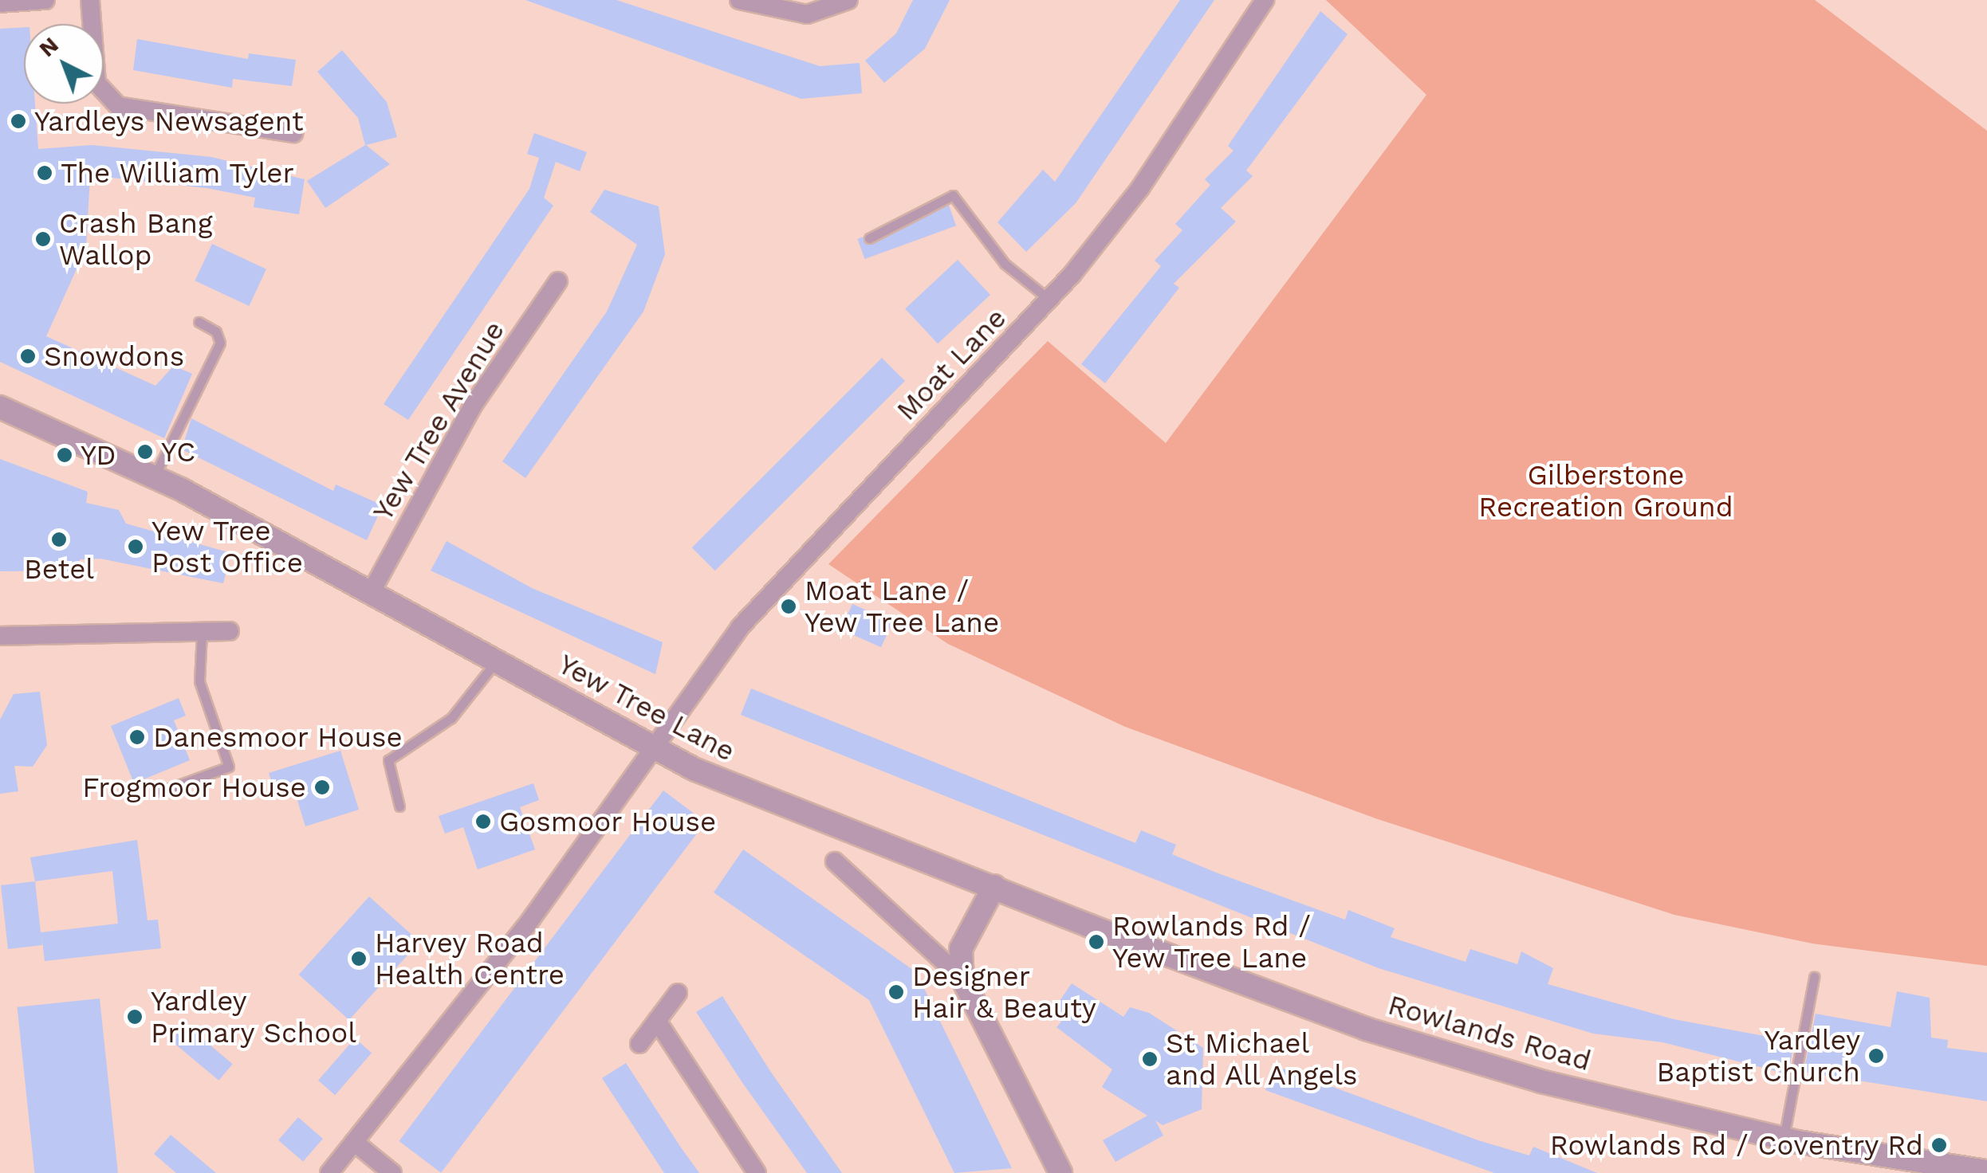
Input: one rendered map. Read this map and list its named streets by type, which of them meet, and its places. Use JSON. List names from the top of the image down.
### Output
{
  "streets": {
    "street": [
      "Moat Lane",
      "Yew Tree Avenue",
      "Yew Tree Lane",
      "Rowlands Road"
    ]
  },
  "crossings": [
    ["Moat Lane", "Yew Tree Lane"],
    ["Yew Tree Avenue", "Yew Tree Lane"],
    ["Yew Tree Lane", "Rowlands Road"]
  ],
  "parks": ["Gilberstone Recreation Ground"],
  "places": [
    "Yardleys Newsagent",
    "The William Tyler",
    "Crash Bang Wallop",
    "Snowdons",
    "YC",
    "YD",
    "Betel",
    "Yew Tree Post Office",
    "Moat Lane / Yew Tree Lane",
    "Danesmoor House",
    "Frogmoor House",
    "Gosmoor House",
    "Rowlands Rd / Yew Tree Lane",
    "Harvey Road Health Centre",
    "Designer Hair & Beauty",
    "Yardley Primary School",
    "Yardley Baptist Church",
    "St Michael and All Angels",
    "Rowlands Rd / Coventry Rd"
  ],
  "north": "top left"
}
